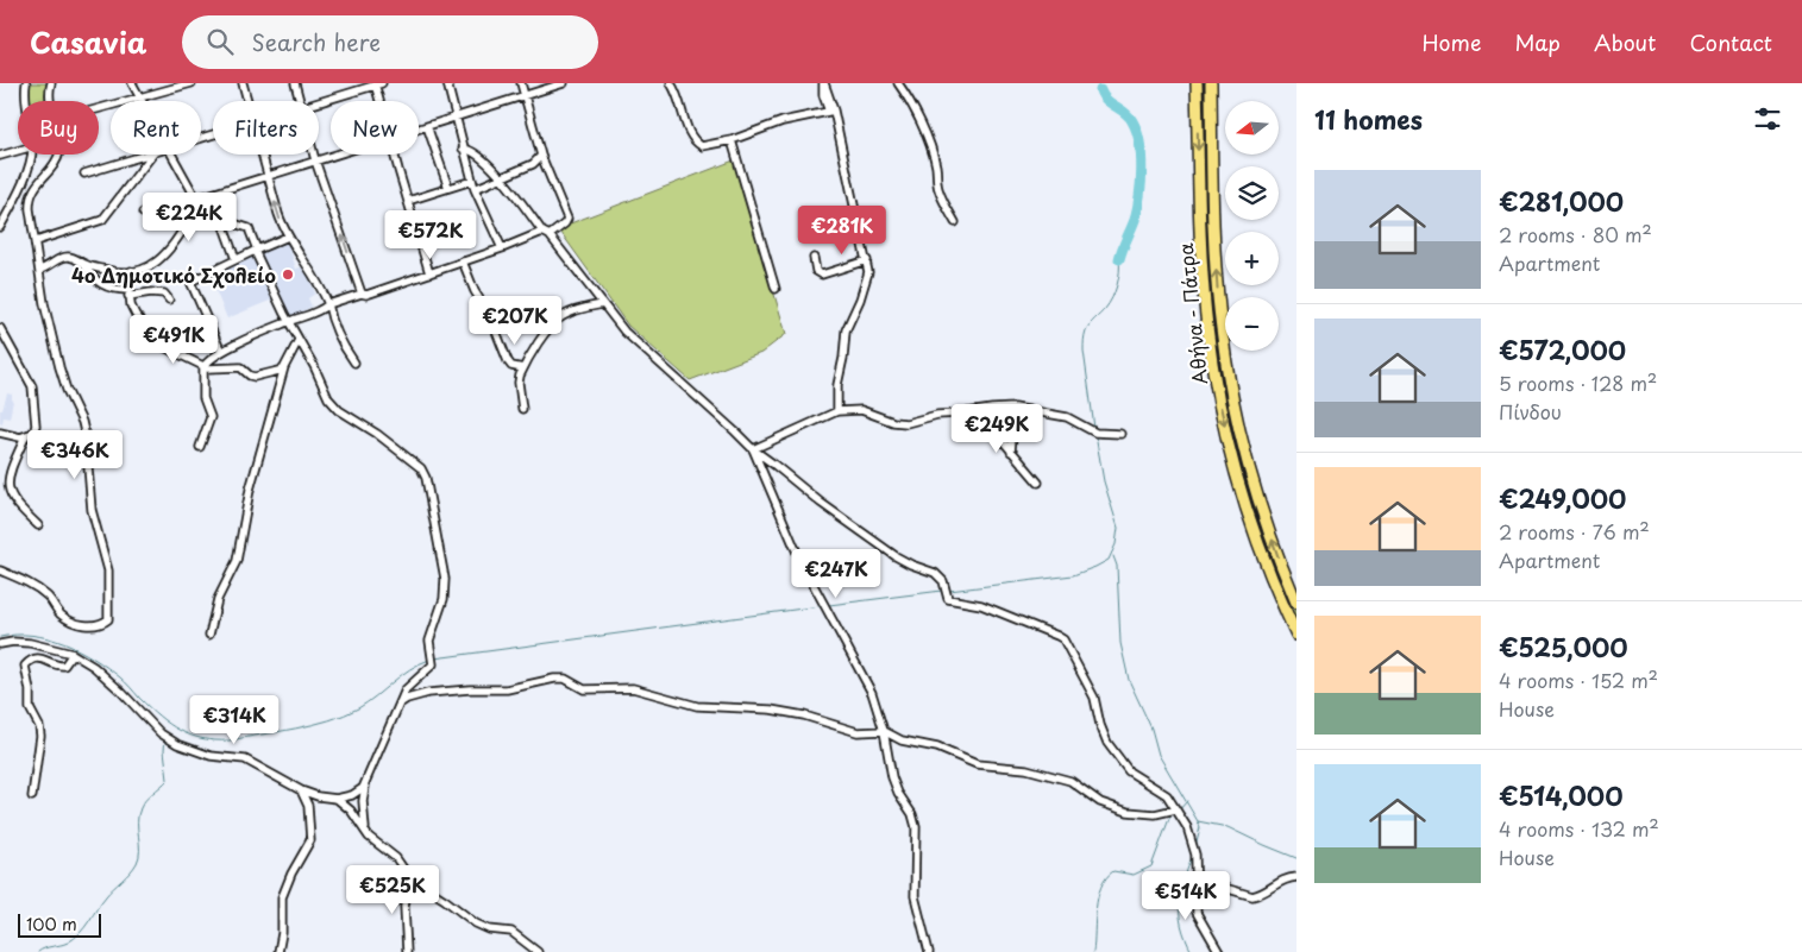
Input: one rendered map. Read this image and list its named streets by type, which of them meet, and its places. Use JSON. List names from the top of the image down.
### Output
{
  "streets": {
    "highway": ["Αθήνα - Πάτρα"]
  },
  "places": ["4ο Δημοτικό Σχολείο"],
  "scale_bar": "100 m",
  "north": "left",
  "page": {
    "header": "Casavia",
    "search": "Search here",
    "nav": [
      "Home",
      "Map",
      "About",
      "Contact"
    ],
    "heading": "11 homes",
    "map_buttons": ["+", "−"],
    "chip": [
      "Buy",
      "Rent",
      "Filters",
      "New"
    ],
    "list": [
      {
        "name": "€281,000",
        "note": "2 rooms · 80 m² · Apartment"
      },
      {
        "name": "€572,000",
        "note": "5 rooms · 128 m² · Πίνδου"
      },
      {
        "name": "€249,000",
        "note": "2 rooms · 76 m² · Apartment"
      },
      {
        "name": "€525,000",
        "note": "4 rooms · 152 m² · House"
      },
      {
        "name": "€514,000",
        "note": "4 rooms · 132 m² · House"
      }
    ],
    "price": [
      "€224K",
      "€281K",
      "€572K",
      "€207K",
      "€491K",
      "€249K",
      "€346K",
      "€247K",
      "€314K",
      "€525K",
      "€514K"
    ],
    "scale": "100 m"
  }
}
